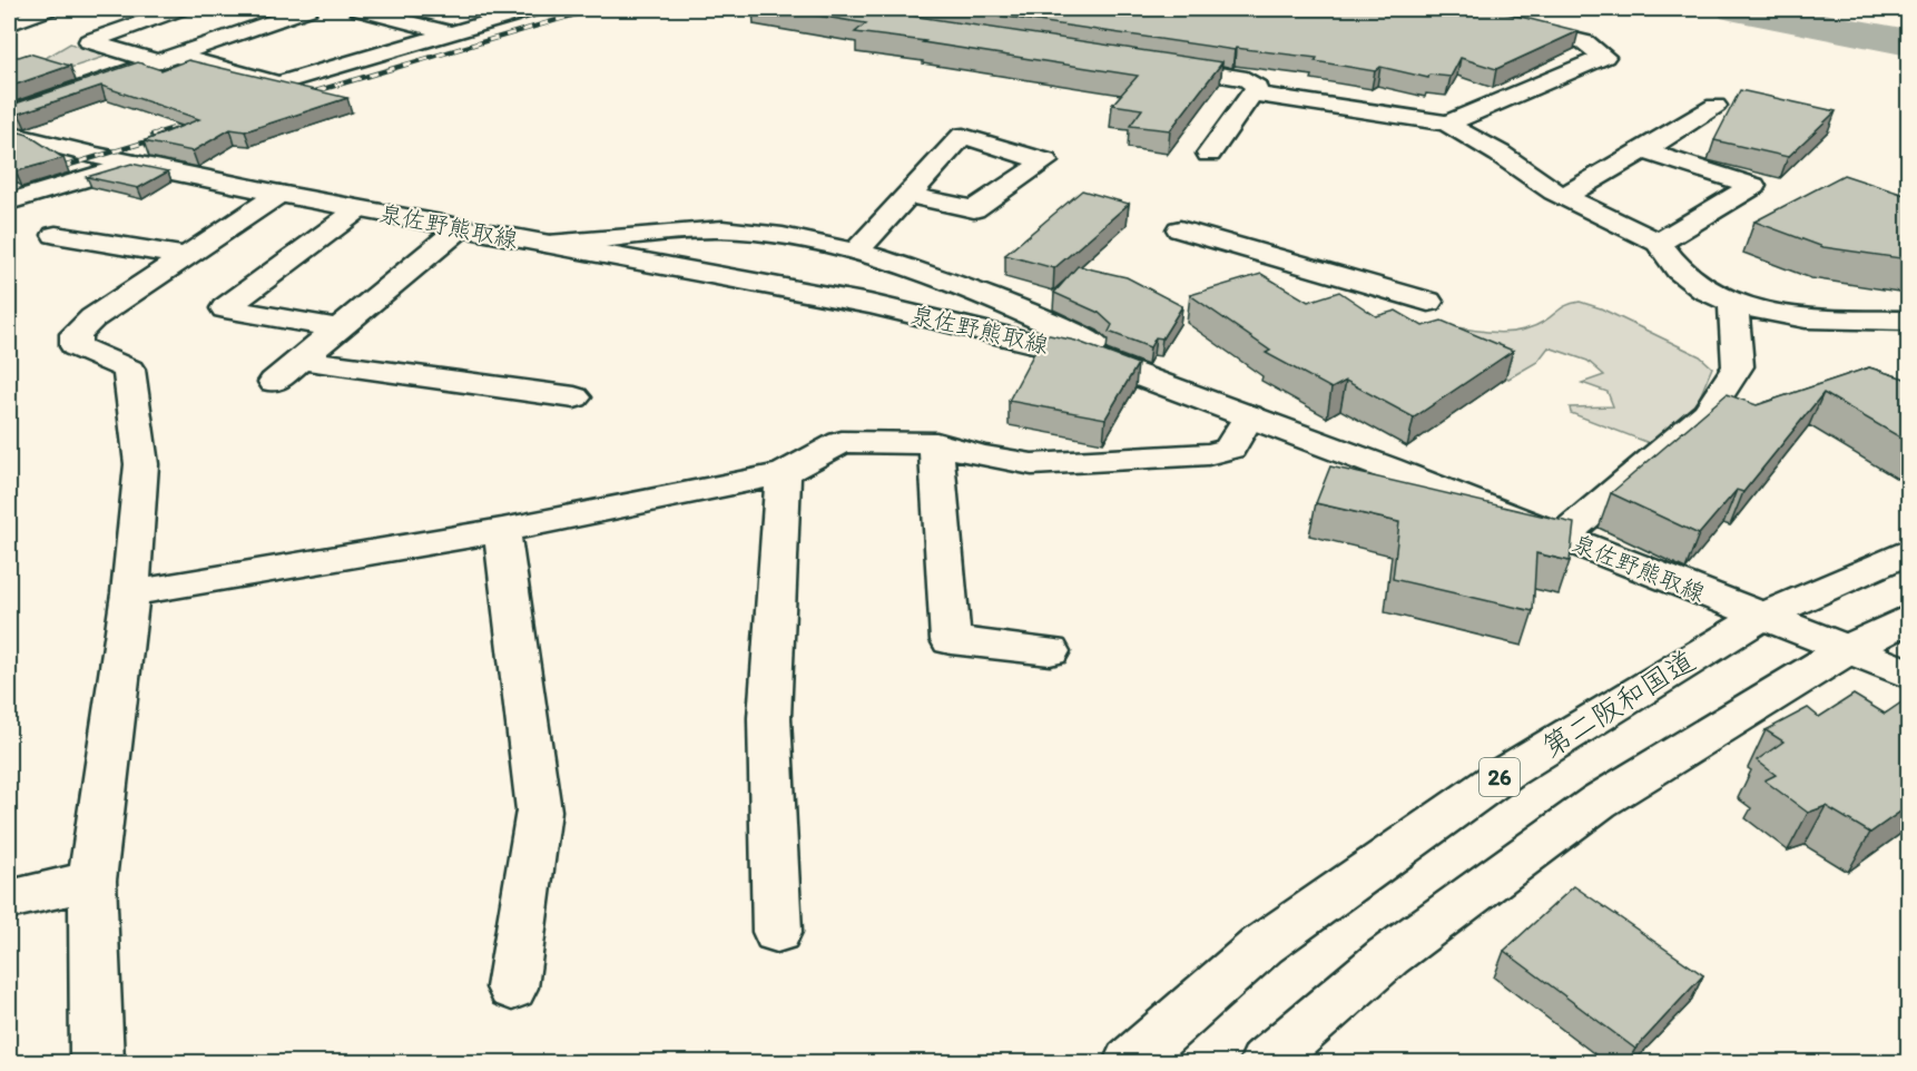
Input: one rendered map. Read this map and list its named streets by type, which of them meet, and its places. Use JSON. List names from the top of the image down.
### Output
{
  "streets": {
    "main road": ["泉佐野熊取線", "第二阪和国道", "26"]
  },
  "crossings": [
    ["泉佐野熊取線", "第二阪和国道"]
  ]
}
